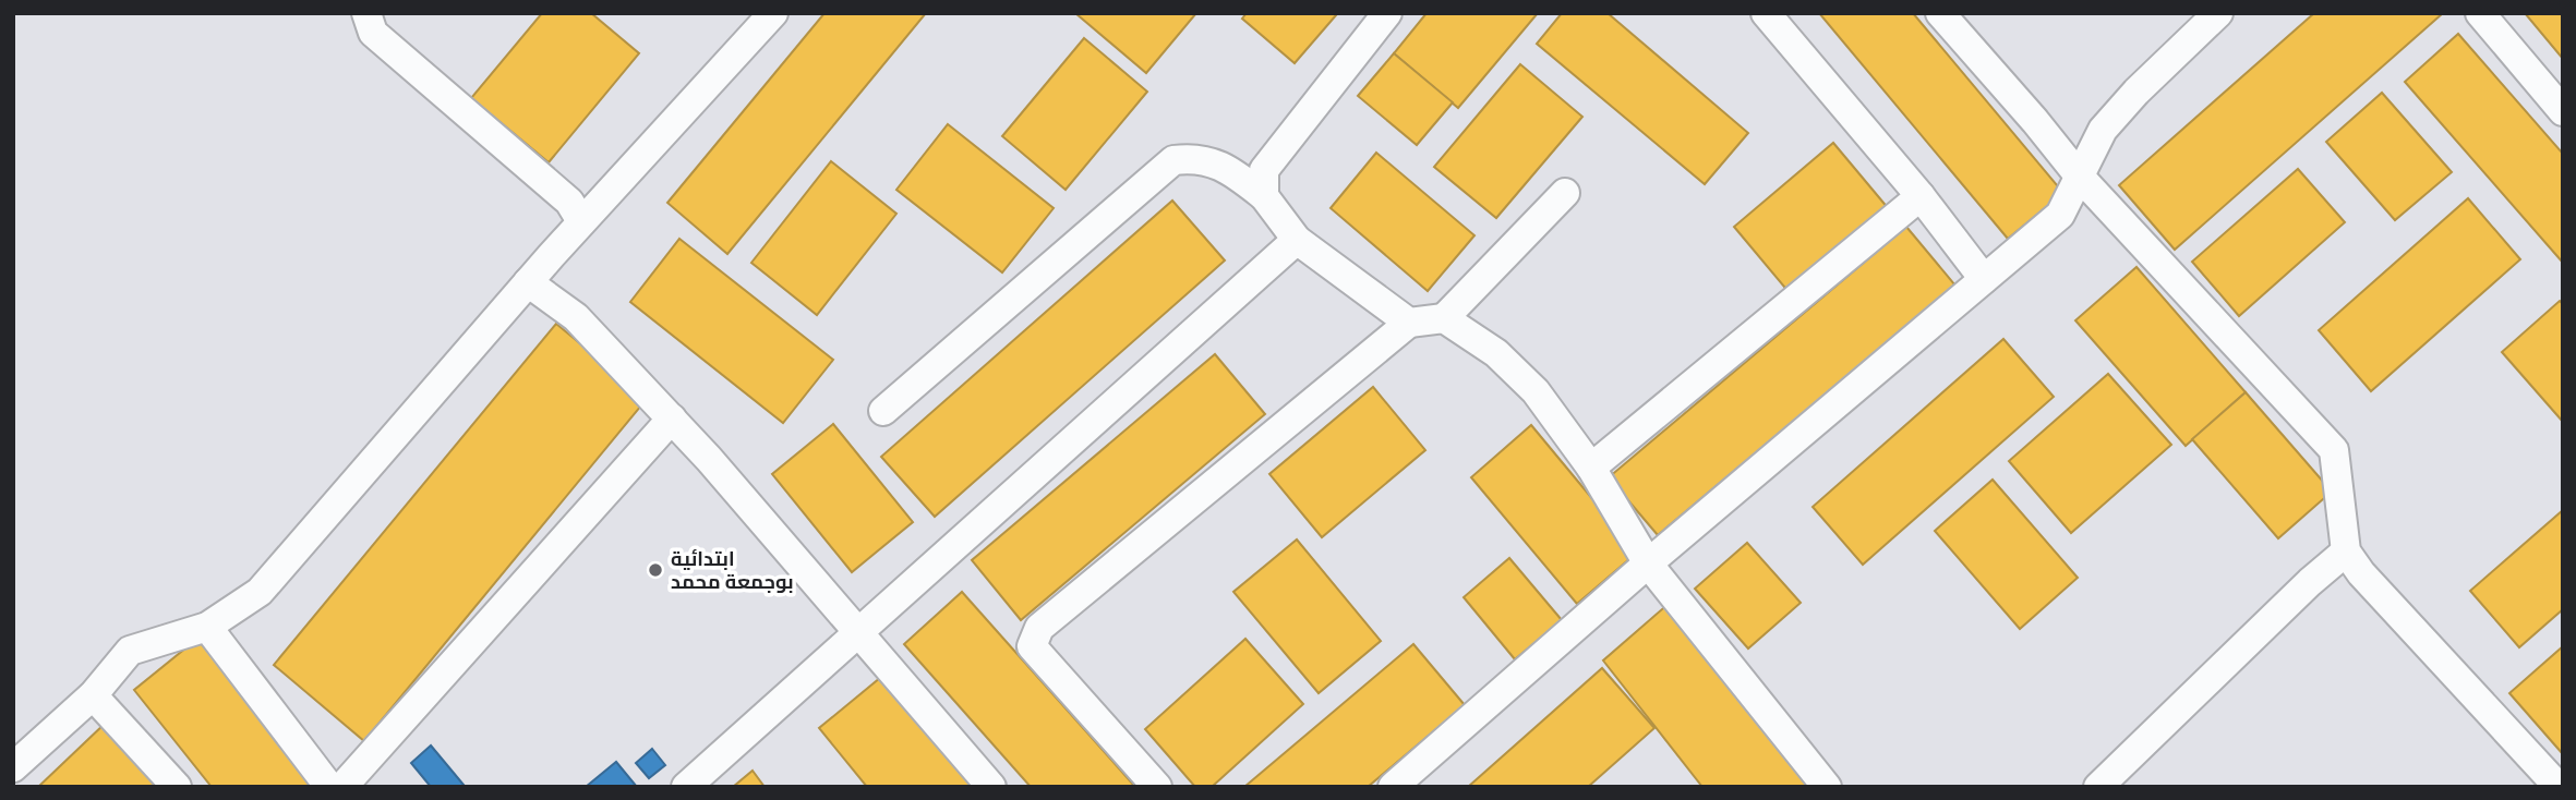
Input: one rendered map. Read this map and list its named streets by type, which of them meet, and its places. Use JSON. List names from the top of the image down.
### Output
{
  "places": ["ابتدائية بوجمعة محمد"]
}
